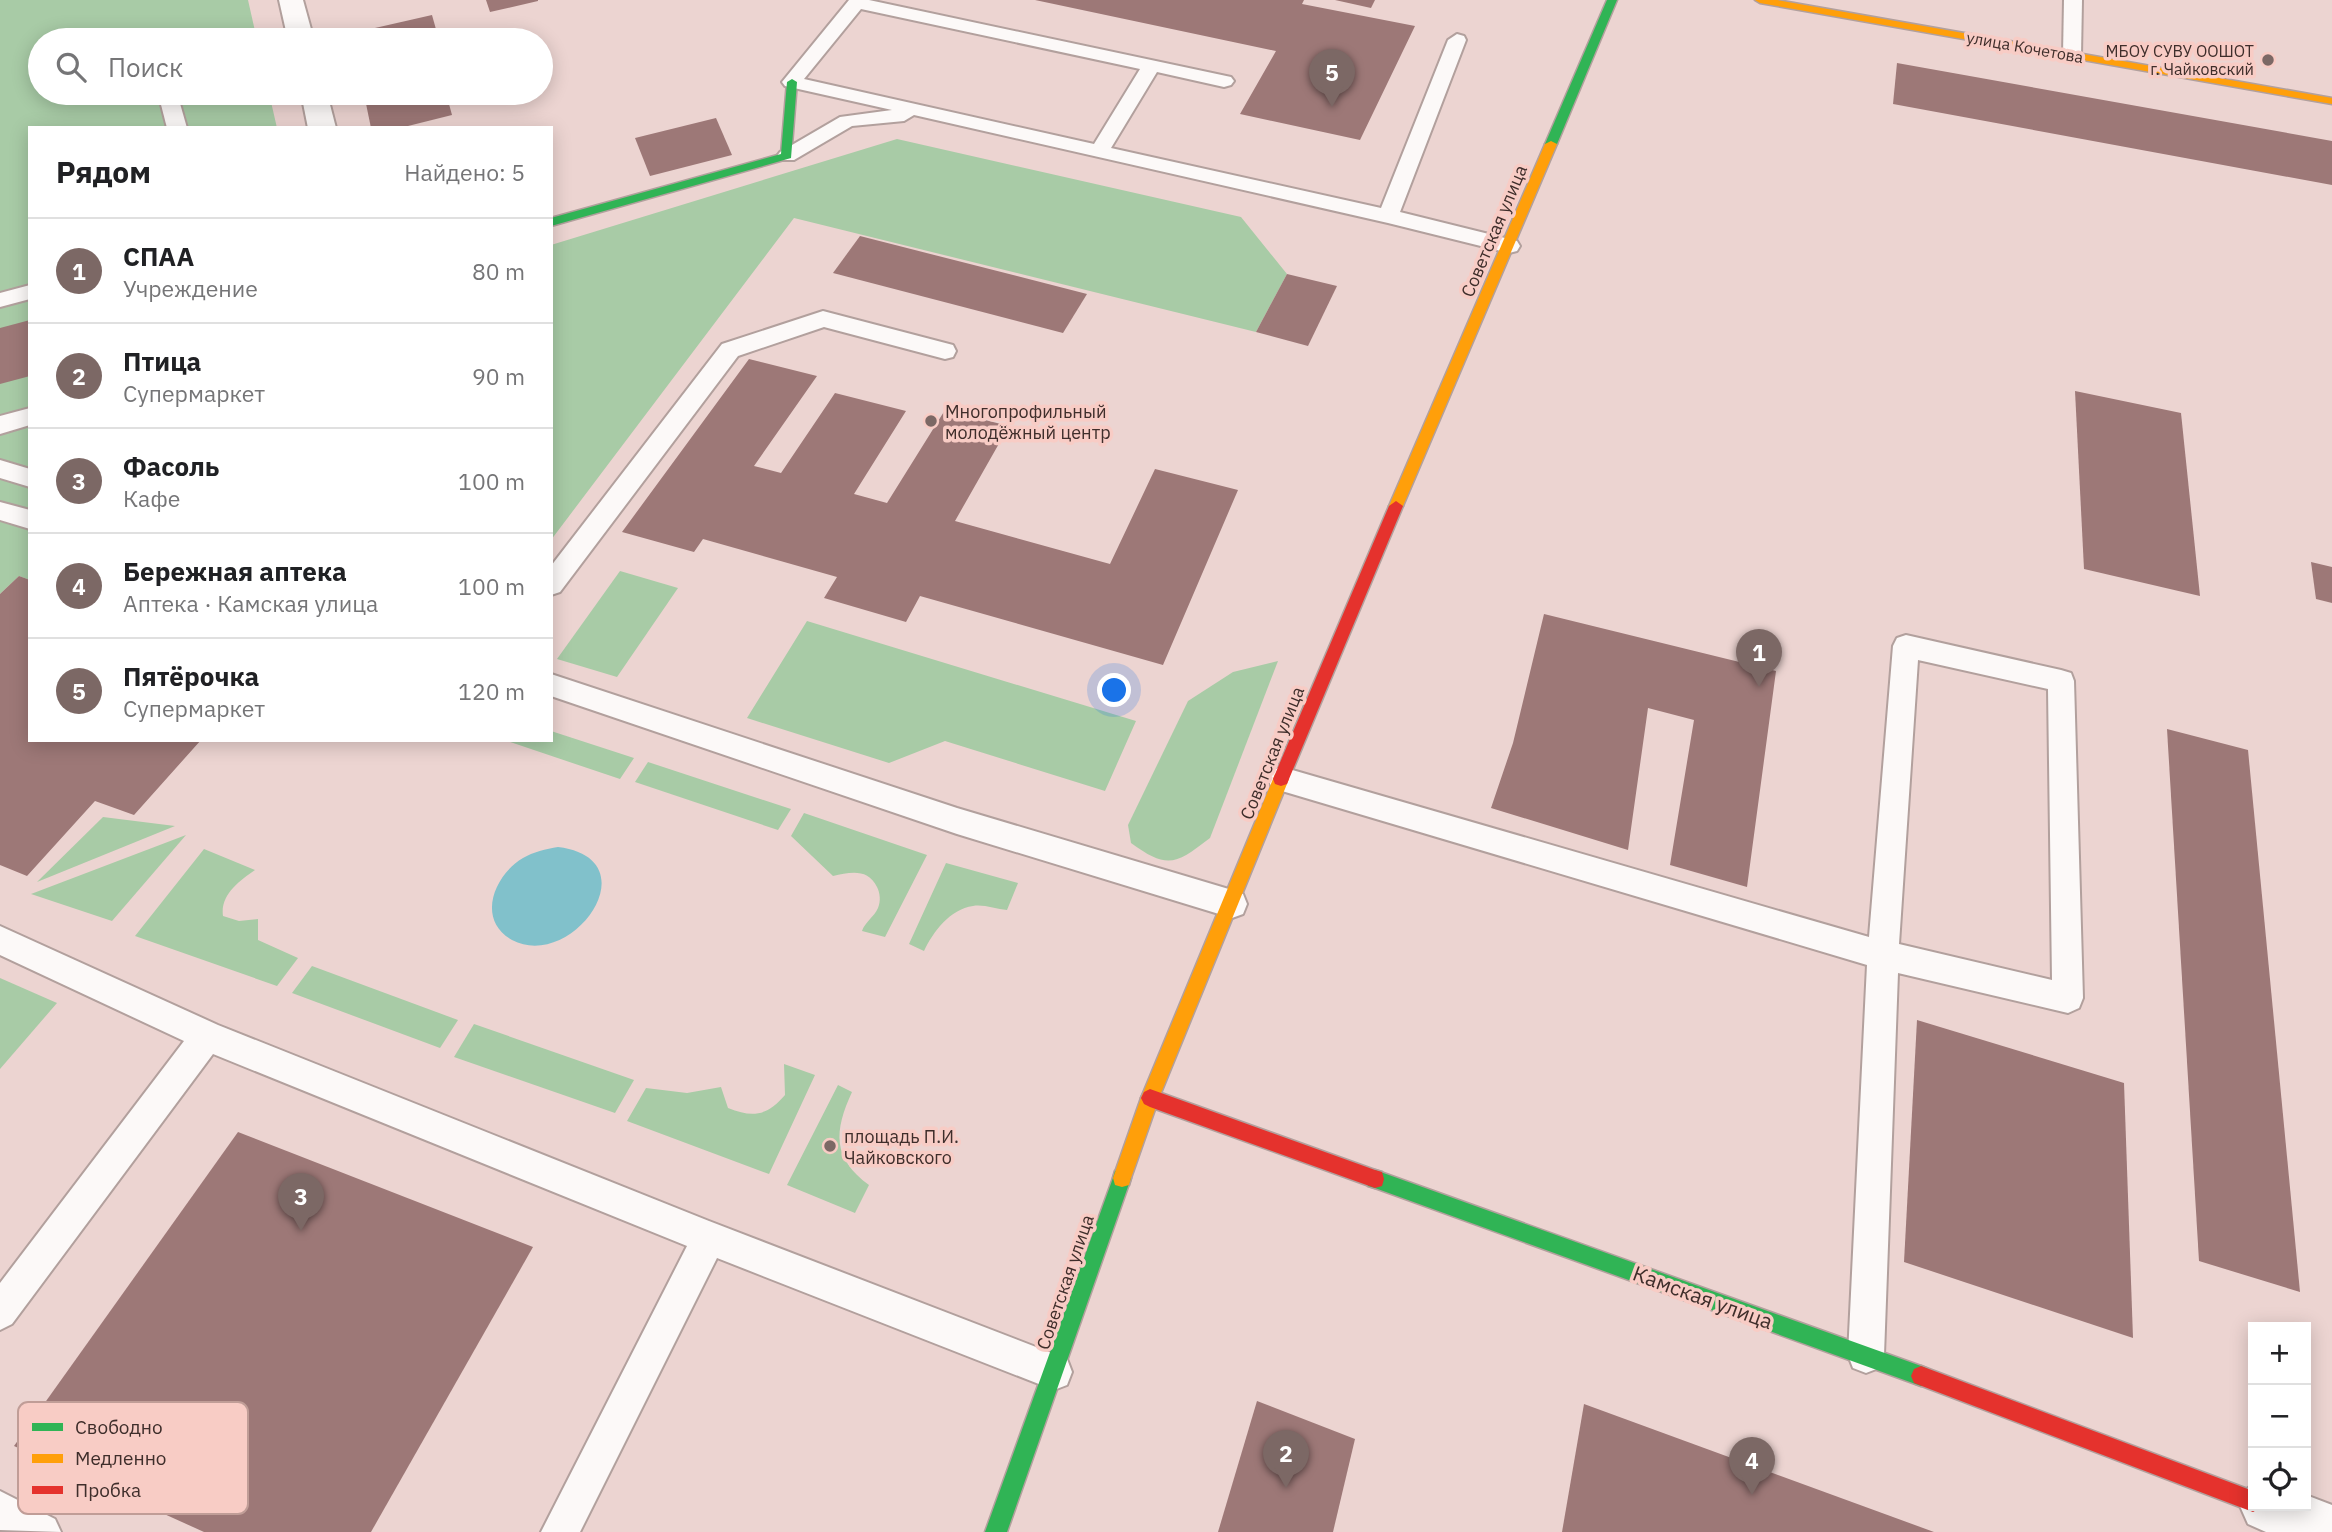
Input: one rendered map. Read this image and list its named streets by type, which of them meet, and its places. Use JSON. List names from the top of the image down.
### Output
{
  "streets": {
    "street": ["улица Кочетова", "Советская улица", "Камская улица"]
  },
  "crossings": [
    ["Советская улица", "Камская улица"]
  ],
  "places": ["МБОУ СУВУ ООШОТ г. Чайковский", "Многопрофильный молодёжный центр", "площадь П.И. Чайковского"],
  "legend": ["Свободно", "Медленно", "Пробка"],
  "page": {
    "search": "Поиск",
    "pins": [
      "5",
      "1",
      "3",
      "2",
      "4"
    ],
    "heading": ["Рядом", "Найдено: 5"],
    "list": [
      {
        "mark": "1",
        "name": "СПАА",
        "note": "Учреждение",
        "value": "80 m"
      },
      {
        "mark": "2",
        "name": "Птица",
        "note": "Супермаркет",
        "value": "90 m"
      },
      {
        "mark": "3",
        "name": "Фасоль",
        "note": "Кафе",
        "value": "100 m"
      },
      {
        "mark": "4",
        "name": "Бережная аптека",
        "note": "Аптека · Камская улица",
        "value": "100 m"
      },
      {
        "mark": "5",
        "name": "Пятёрочка",
        "note": "Супермаркет",
        "value": "120 m"
      }
    ],
    "map_buttons": ["+", "−"]
  }
}
